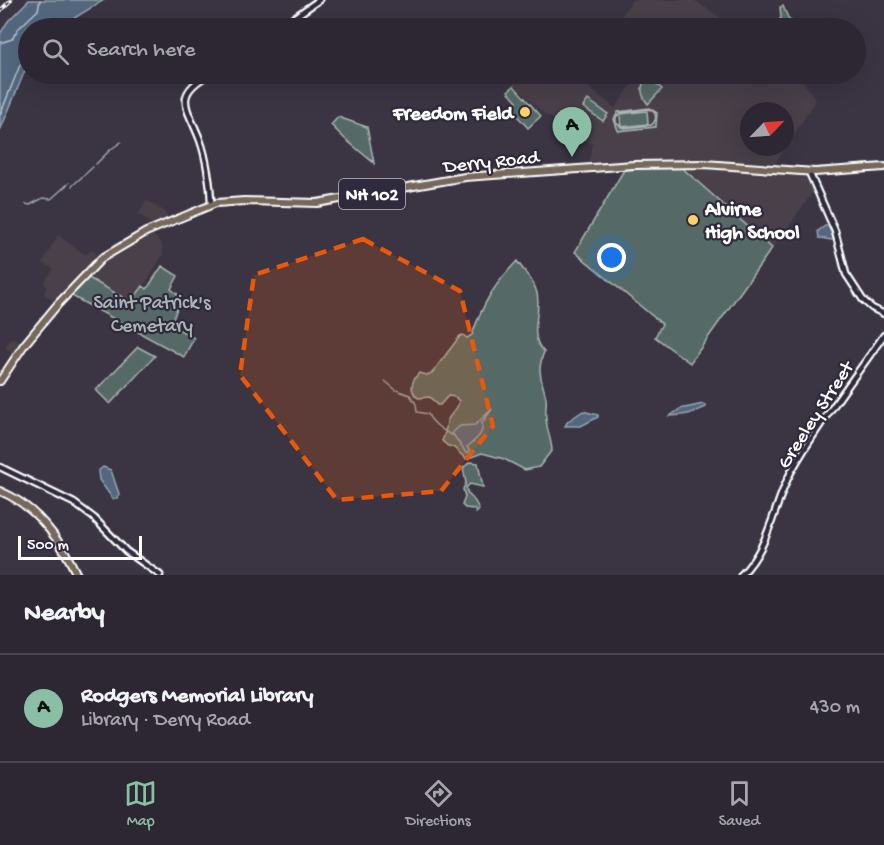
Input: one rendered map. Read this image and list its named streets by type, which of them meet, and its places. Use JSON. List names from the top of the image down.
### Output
{
  "streets": {
    "main road": ["Derry Road", "NH 102"],
    "street": ["Greeley Street"]
  },
  "crossings": [
    ["Derry Road", "NH 102"]
  ],
  "parks": ["Saint Patrick's Cemetary"],
  "places": ["Freedom Field", "Alvirne High School"],
  "scale_bar": "500 m",
  "north": "top right",
  "page": {
    "search": "Search here",
    "pins": "A",
    "scale": "500 m",
    "heading": "Nearby",
    "list": [
      {
        "mark": "A",
        "name": "Rodgers Memorial Library",
        "note": "Library · Derry Road",
        "value": "430 m"
      }
    ],
    "nav": ["Map", "Directions", "Saved"]
  }
}
